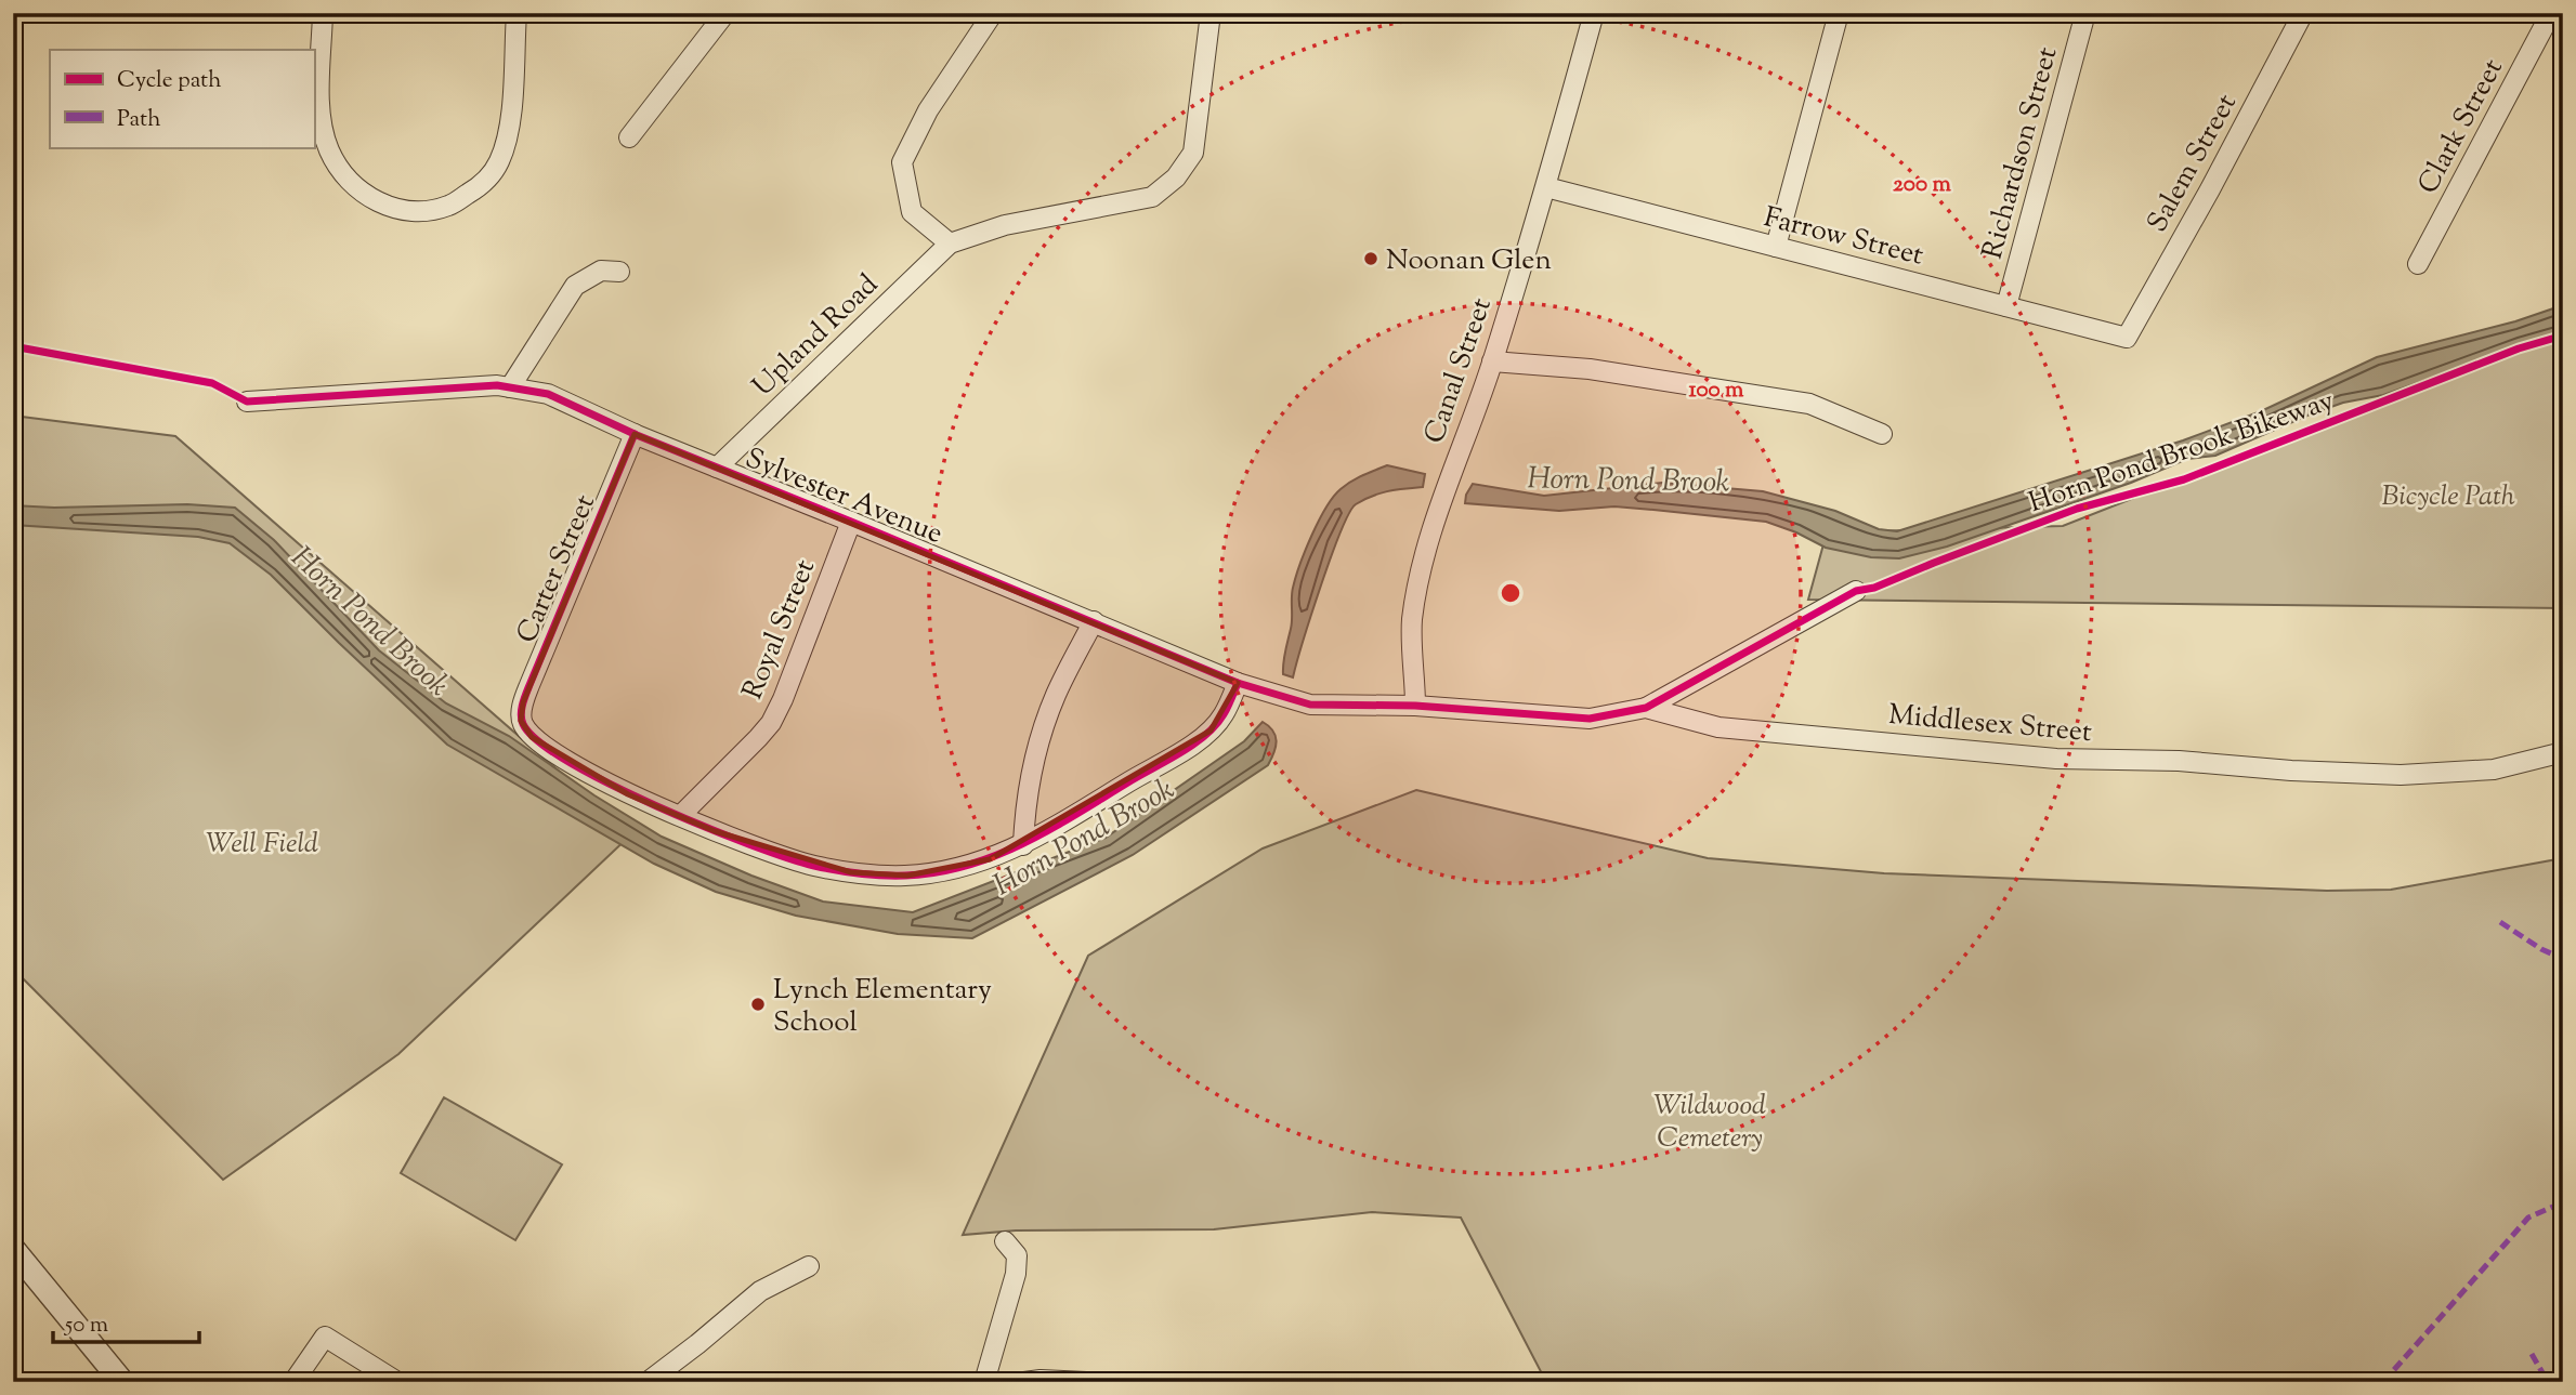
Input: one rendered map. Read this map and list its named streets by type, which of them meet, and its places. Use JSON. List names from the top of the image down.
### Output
{
  "streets": {
    "street": [
      "Clark Street",
      "Richardson Street",
      "Salem Street",
      "Farrow Street",
      "Upland Road",
      "Canal Street",
      "Sylvester Avenue",
      "Carter Street",
      "Royal Street",
      "Middlesex Street"
    ],
    "cycle path": ["Horn Pond Brook Bikeway"]
  },
  "crossings": [
    ["Richardson Street", "Farrow Street"],
    ["Salem Street", "Farrow Street"],
    ["Farrow Street", "Canal Street"],
    ["Upland Road", "Sylvester Avenue"],
    ["Canal Street", "Sylvester Avenue"],
    ["Canal Street", "Middlesex Street"],
    ["Sylvester Avenue", "Carter Street"],
    ["Sylvester Avenue", "Royal Street"],
    ["Sylvester Avenue", "Middlesex Street"],
    ["Carter Street", "Royal Street"]
  ],
  "water": ["Horn Pond Brook"],
  "parks": ["Bicycle Path", "Well Field", "Wildwood Cemetery"],
  "places": ["Noonan Glen", "Lynch Elementary School"],
  "legend": ["Cycle path", "Path"],
  "scale_bar": "50 m",
  "rings": ["200 m", "100 m"]
}
